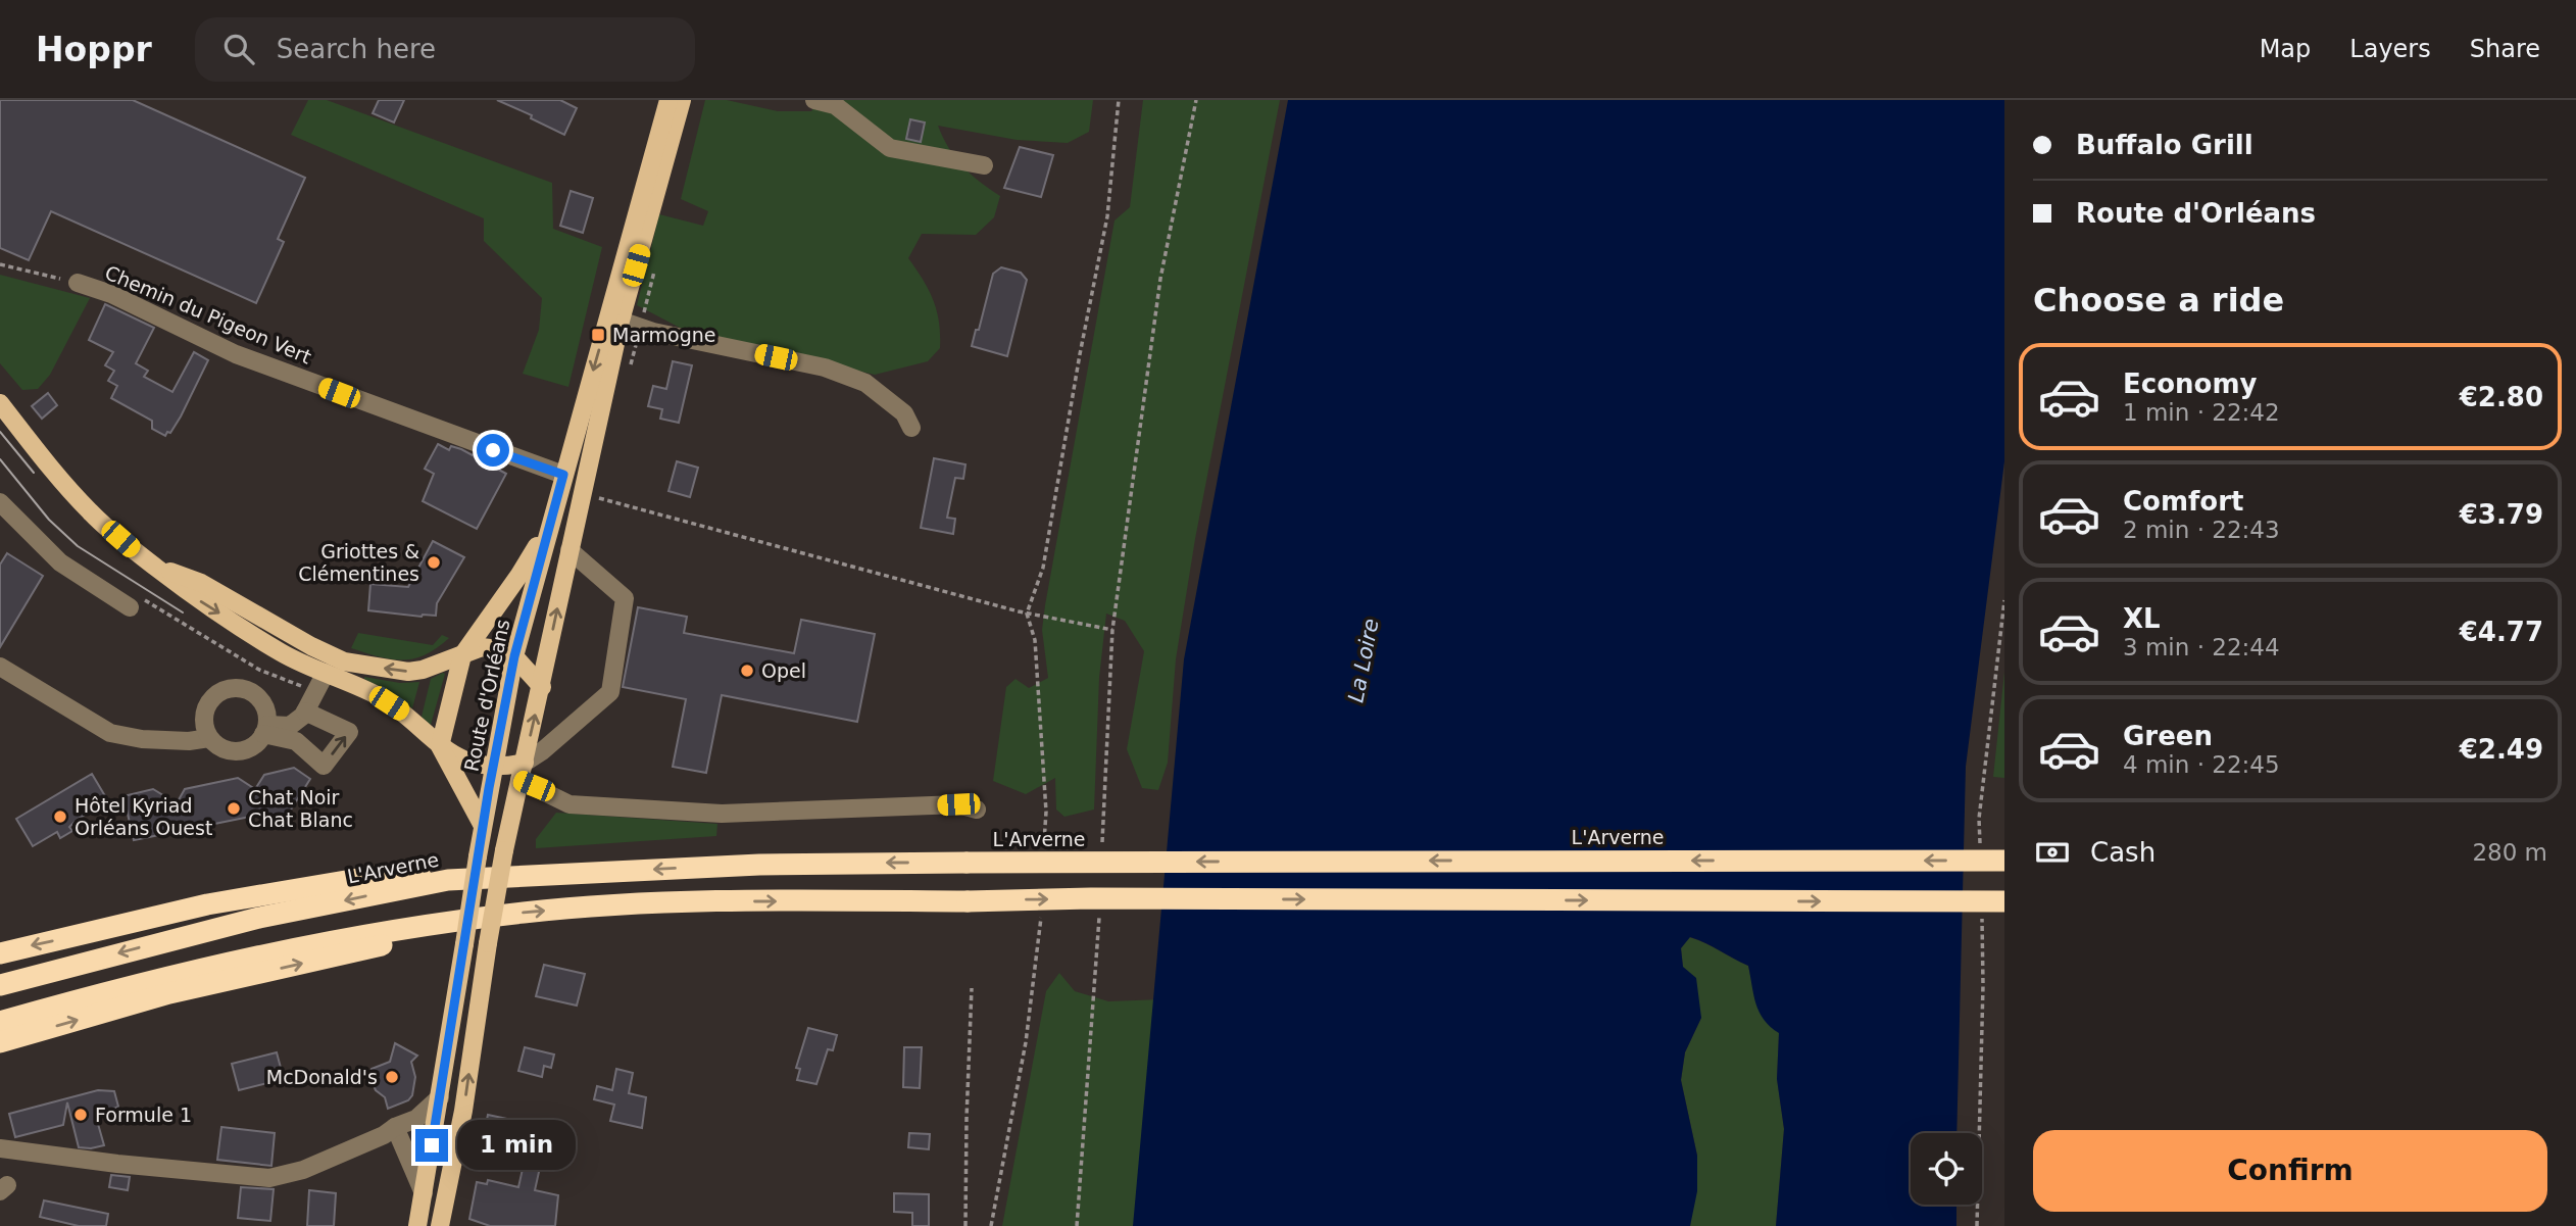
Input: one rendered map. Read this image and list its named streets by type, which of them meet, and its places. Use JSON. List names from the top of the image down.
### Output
{
  "streets": {
    "highway": ["L'Arverne"],
    "main road": ["Route d'Orléans"],
    "street": ["Chemin du Pigeon Vert"]
  },
  "crossings": [
    ["Chemin du Pigeon Vert", "Route d'Orléans"]
  ],
  "water": ["La Loire"],
  "places": {
    "transit": ["Marmogne"],
    "other": [
      "Griottes & Clémentines",
      "Opel",
      "Chat Noir Chat Blanc",
      "Hôtel Kyriad Orléans Ouest",
      "McDonald's",
      "Formule 1"
    ]
  },
  "page": {
    "header": "Hoppr",
    "search": "Search here",
    "nav": ["Map", "Layers", "Share"],
    "banner": ["Buffalo Grill", "Route d'Orléans"],
    "heading": "Choose a ride",
    "list": [
      {
        "name": "Economy",
        "note": "1 min · 22:42",
        "value": "€2.80"
      },
      {
        "name": "Comfort",
        "note": "2 min · 22:43",
        "value": "€3.79"
      },
      {
        "name": "XL",
        "note": "3 min · 22:44",
        "value": "€4.77"
      },
      {
        "name": "Green",
        "note": "4 min · 22:45",
        "value": "€2.49"
      }
    ],
    "pay": ["Cash", "280 m"],
    "buttons": "Confirm",
    "bubble": "1 min"
  }
}
